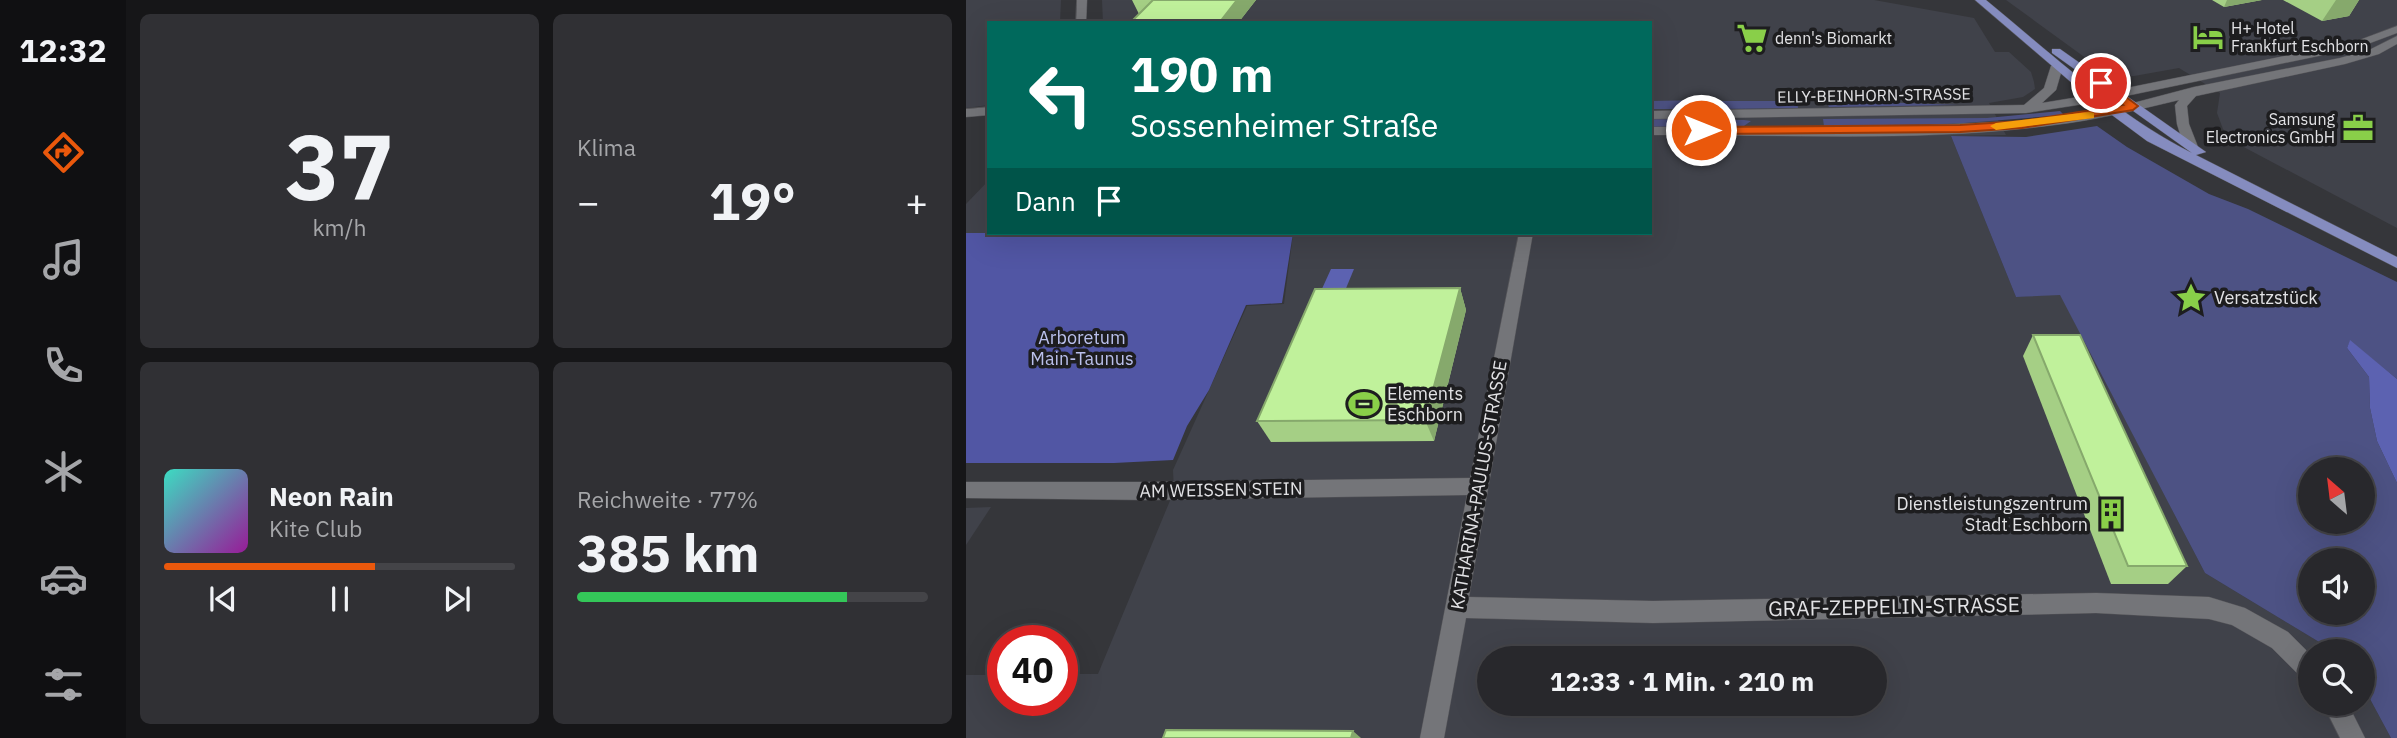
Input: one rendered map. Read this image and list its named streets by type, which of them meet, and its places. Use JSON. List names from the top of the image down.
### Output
{
  "streets": {
    "street": [
      "ELLY-BEINHORN-STRASSE",
      "KATHARINA-PAULUS-STRASSE",
      "AM WEISSEN STEIN",
      "GRAF-ZEPPELIN-STRASSE"
    ]
  },
  "crossings": [
    ["KATHARINA-PAULUS-STRASSE", "AM WEISSEN STEIN"],
    ["KATHARINA-PAULUS-STRASSE", "GRAF-ZEPPELIN-STRASSE"]
  ],
  "parks": ["Arboretum Main-Taunus"],
  "places": {
    "hotel": ["H+ Hotel Frankfurt Eschborn"],
    "supermarket": ["denn's Biomarkt"],
    "office": ["Samsung Electronics GmbH"],
    "place": ["Versatzstück"],
    "sports": ["Elements Eschborn"],
    "building": ["Dienstleistungszentrum Stadt Eschborn"]
  },
  "north": "top left",
  "page": {
    "tabs": "12:32",
    "tile": [
      ["37", "km/h"],
      "Klima",
      ["Reichweite · 77%", "385 km"]
    ],
    "turn": ["190 m", "Sossenheimer Straße"],
    "then": "Dann",
    "heat": ["−", "19°", "+"],
    "song": ["Neon Rain", "Kite Club"],
    "limit": "40",
    "trip": "12:33 · 1 Min. · 210 m"
  }
}
